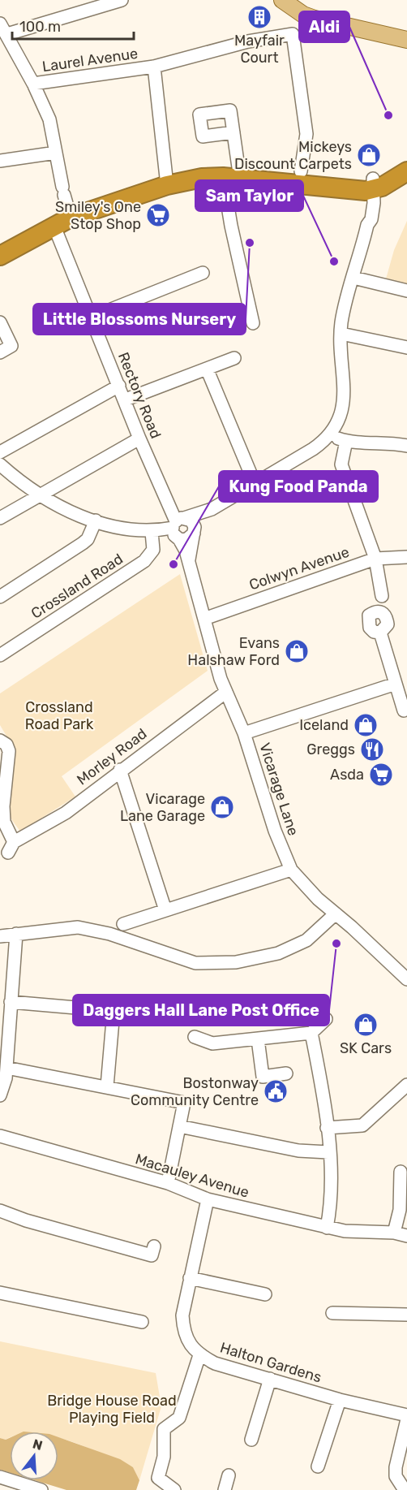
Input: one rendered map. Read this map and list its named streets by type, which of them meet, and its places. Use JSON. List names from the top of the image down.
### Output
{
  "streets": {
    "street": [
      "Laurel Avenue",
      "Rectory Road",
      "Colwyn Avenue",
      "Crossland Road",
      "Morley Road",
      "Vicarage Lane",
      "Macauley Avenue",
      "Halton Gardens"
    ]
  },
  "crossings": [
    ["Rectory Road", "Vicarage Lane"],
    ["Colwyn Avenue", "Vicarage Lane"],
    ["Morley Road", "Vicarage Lane"],
    ["Macauley Avenue", "Halton Gardens"]
  ],
  "parks": ["Crossland Road Park", "Bridge House Road Playing Field"],
  "places": {
    "building": ["Mayfair Court"],
    "other": [
      "Aldi",
      "Little Blossoms Nursery",
      "Sam Taylor",
      "Kung Food Panda",
      "Daggers Hall Lane Post Office"
    ],
    "shop": [
      "Mickeys Discount Carpets",
      "Evans Halshaw Ford",
      "Iceland",
      "Vicarage Lane Garage",
      "SK Cars"
    ],
    "supermarket": ["Smiley's One Stop Shop", "Asda"],
    "restaurant": ["Greggs"],
    "public building": ["Bostonway Community Centre"]
  },
  "scale_bar": "100 m",
  "north": "top"
}
